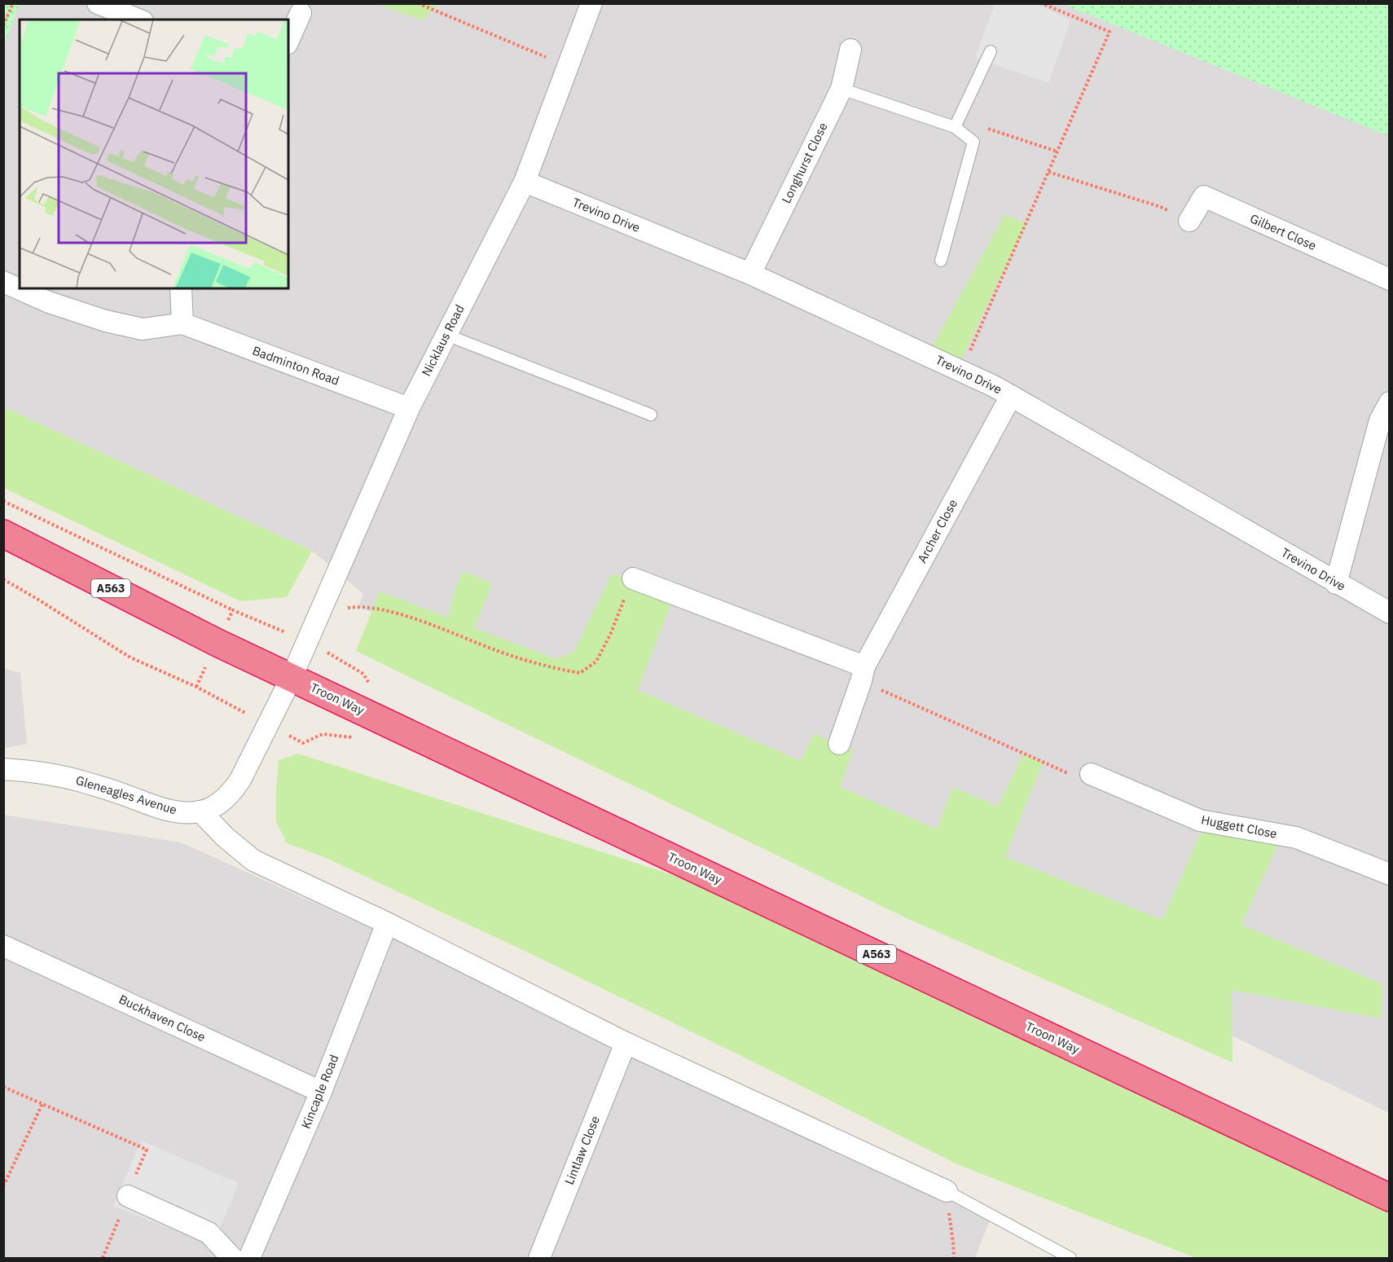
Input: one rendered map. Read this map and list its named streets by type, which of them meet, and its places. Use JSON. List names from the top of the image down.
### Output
{
  "streets": {
    "highway": ["A563", "Troon Way"],
    "street": [
      "Longhurst Close",
      "Trevino Drive",
      "Gilbert Close",
      "Nicklaus Road",
      "Badminton Road",
      "Archer Close",
      "Gleneagles Avenue",
      "Huggett Close",
      "Buckhaven Close",
      "Kincaple Road",
      "Lintlaw Close"
    ]
  },
  "crossings": [
    ["Longhurst Close", "Trevino Drive"],
    ["Trevino Drive", "Nicklaus Road"],
    ["Trevino Drive", "Archer Close"],
    ["Nicklaus Road", "Badminton Road"],
    ["Nicklaus Road", "Troon Way"],
    ["Nicklaus Road", "Gleneagles Avenue"],
    ["Troon Way", "Gleneagles Avenue"],
    ["Buckhaven Close", "Kincaple Road"]
  ]
}
